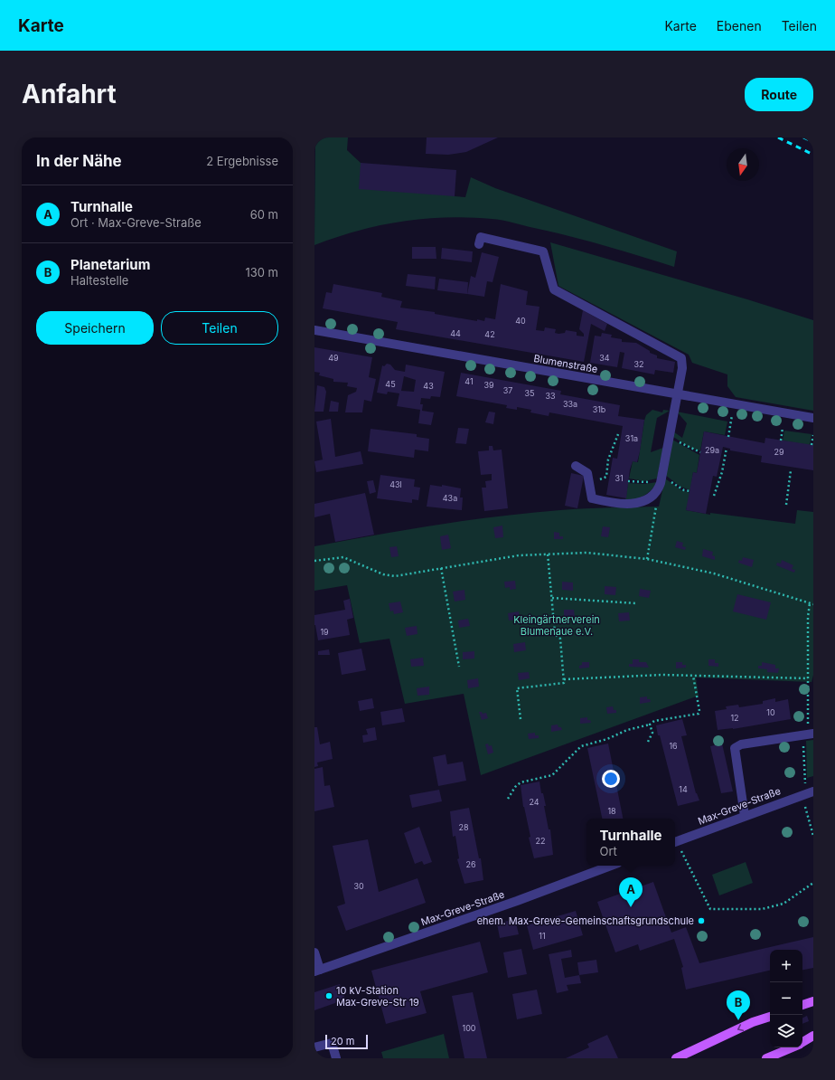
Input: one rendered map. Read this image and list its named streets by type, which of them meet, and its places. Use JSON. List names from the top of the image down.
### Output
{
  "streets": {
    "street": ["Blumenstraße", "Max-Greve-Straße"]
  },
  "parks": ["Kleingärtnerverein Blumenaue e.V."],
  "places": ["ehem. Max-Greve-Gemeinschaftsgrundschule", "10 kV-Station Max-Greve-Str 19"],
  "house_numbers": [
    "40",
    "44",
    "42",
    "49",
    "34",
    "32",
    "41",
    "45",
    "39",
    "43",
    "37",
    "35",
    "33",
    "33a",
    "31b",
    "31a",
    "29a",
    "29",
    "31",
    "43l",
    "43a",
    "19",
    "10",
    "12",
    "16",
    "14",
    "24",
    "18",
    "28",
    "22",
    "26",
    "30",
    "11",
    "100"
  ],
  "scale_bar": "20 m",
  "north": "bottom",
  "page": {
    "header": "Karte",
    "nav": ["Karte", "Ebenen", "Teilen"],
    "buttons": [
      "Route",
      ["Speichern", "Teilen"]
    ],
    "title": "Anfahrt",
    "heading": ["In der Nähe", "2 Ergebnisse"],
    "list": [
      {
        "mark": "A",
        "name": "Turnhalle",
        "note": "Ort · Max-Greve-Straße",
        "value": "60 m"
      },
      {
        "mark": "B",
        "name": "Planetarium",
        "note": "Haltestelle",
        "value": "130 m"
      }
    ],
    "popup": ["Turnhalle", "Ort"],
    "pins": ["A", "B"],
    "map_buttons": ["+", "−"],
    "scale": "20 m"
  }
}
